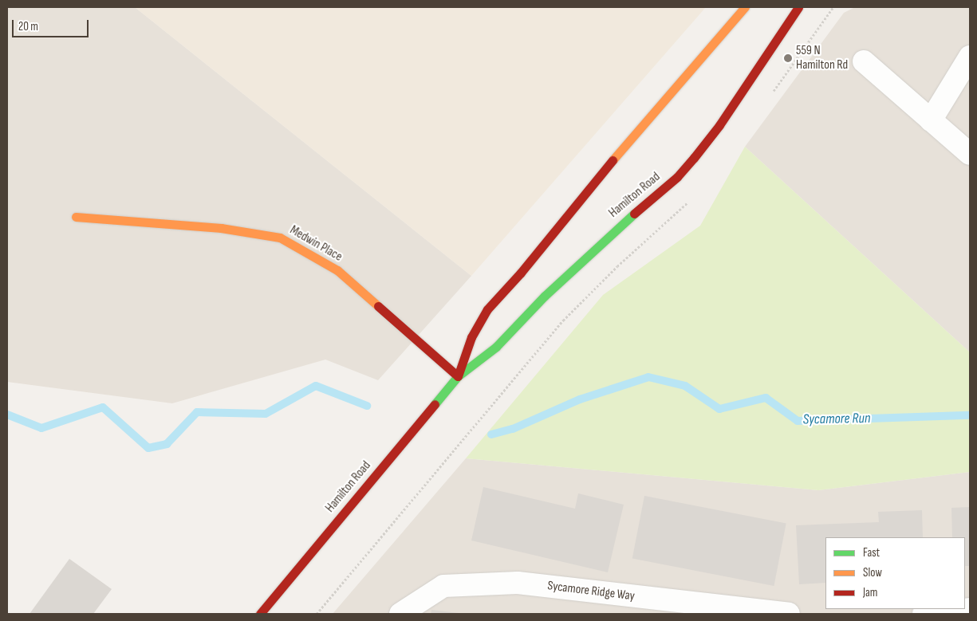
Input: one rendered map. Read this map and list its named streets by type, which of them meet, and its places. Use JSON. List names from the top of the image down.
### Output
{
  "streets": {
    "main road": ["Hamilton Road", "Medwin Place"],
    "street": ["Sycamore Ridge Way"]
  },
  "crossings": [
    ["Hamilton Road", "Medwin Place"]
  ],
  "water": ["Sycamore Run"],
  "places": ["559 N Hamilton Rd"],
  "legend": ["Fast", "Slow", "Jam"],
  "scale_bar": "20 m"
}
